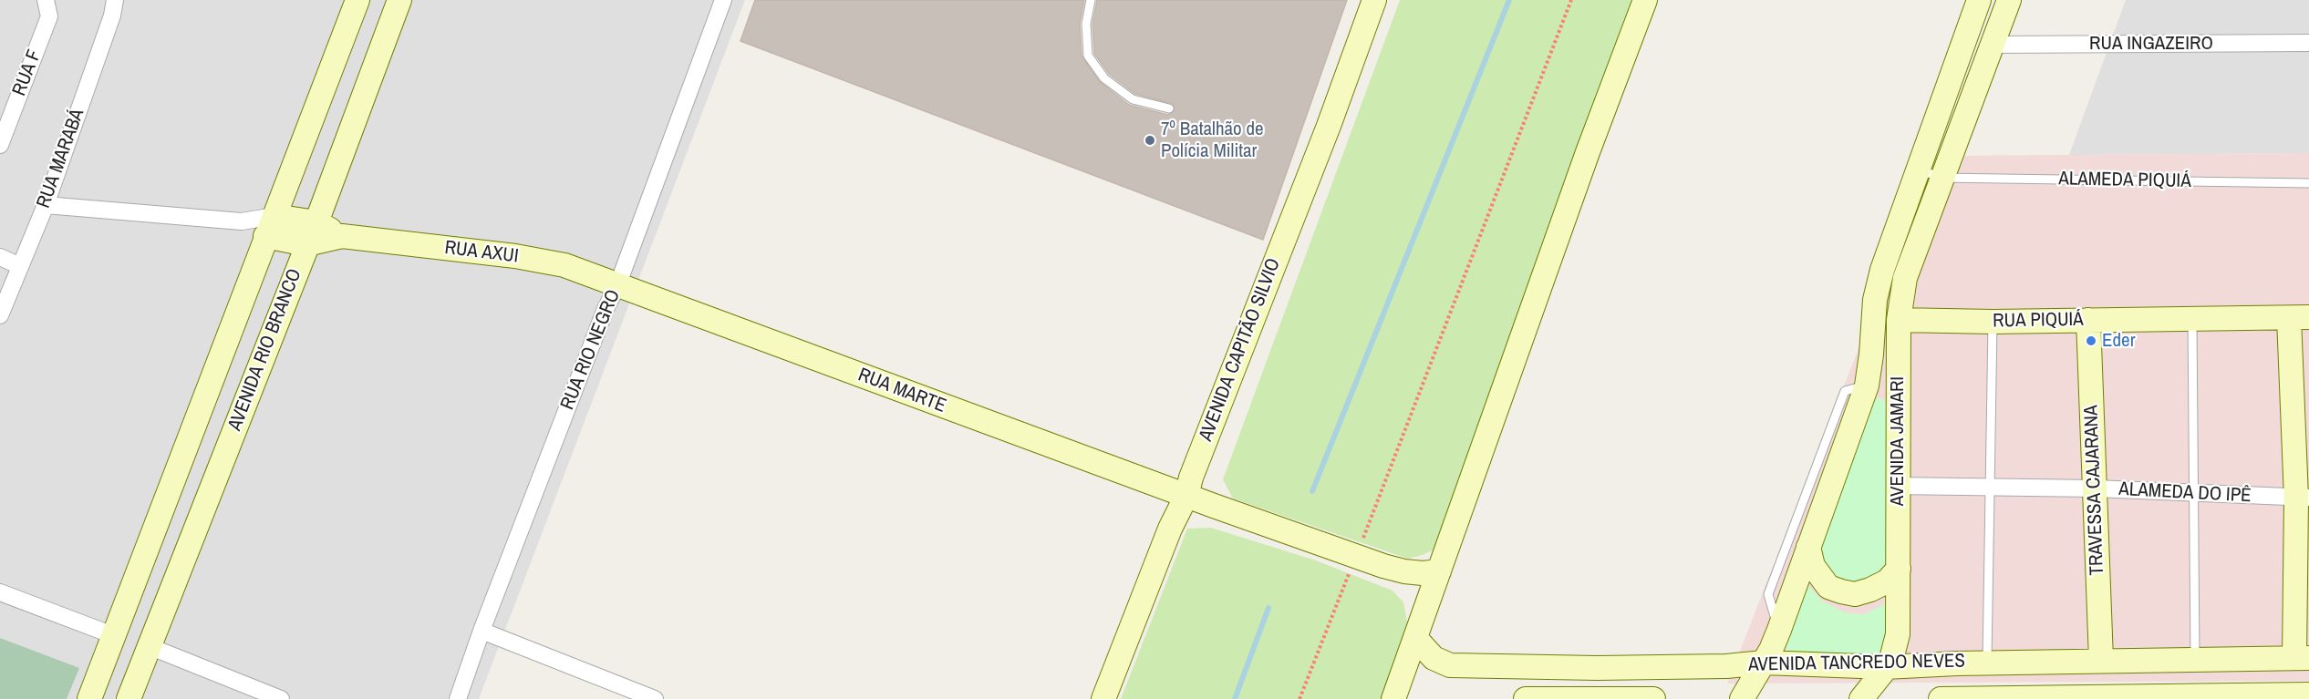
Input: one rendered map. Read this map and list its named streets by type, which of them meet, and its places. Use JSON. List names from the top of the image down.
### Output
{
  "streets": {
    "main road": [
      "RUA AXUI",
      "RUA PIQUIÁ",
      "AVENIDA RIO BRANCO",
      "AVENIDA CAPITÃO SILVIO",
      "RUA MARTE",
      "AVENIDA JAMARI",
      "TRAVESSA CAJARANA",
      "AVENIDA TANCREDO NEVES"
    ],
    "street": [
      "RUA INGAZEIRO",
      "RUA F",
      "RUA MARABÁ",
      "RUA RIO NEGRO",
      "ALAMEDA DO IPÊ"
    ],
    "lane": ["ALAMEDA PIQUIÁ"]
  },
  "crossings": [
    ["RUA INGAZEIRO", "AVENIDA JAMARI"],
    ["RUA MARABÁ", "RUA AXUI"],
    ["ALAMEDA PIQUIÁ", "AVENIDA JAMARI"],
    ["RUA AXUI", "AVENIDA RIO BRANCO"],
    ["RUA AXUI", "RUA RIO NEGRO"],
    ["RUA AXUI", "RUA MARTE"],
    ["RUA PIQUIÁ", "AVENIDA JAMARI"],
    ["RUA PIQUIÁ", "TRAVESSA CAJARANA"],
    ["RUA RIO NEGRO", "RUA MARTE"],
    ["AVENIDA CAPITÃO SILVIO", "RUA MARTE"],
    ["AVENIDA JAMARI", "ALAMEDA DO IPÊ"],
    ["AVENIDA JAMARI", "AVENIDA TANCREDO NEVES"],
    ["TRAVESSA CAJARANA", "ALAMEDA DO IPÊ"],
    ["TRAVESSA CAJARANA", "AVENIDA TANCREDO NEVES"]
  ],
  "places": ["7º Batalhão de Polícia Militar", "Eder"]
}
